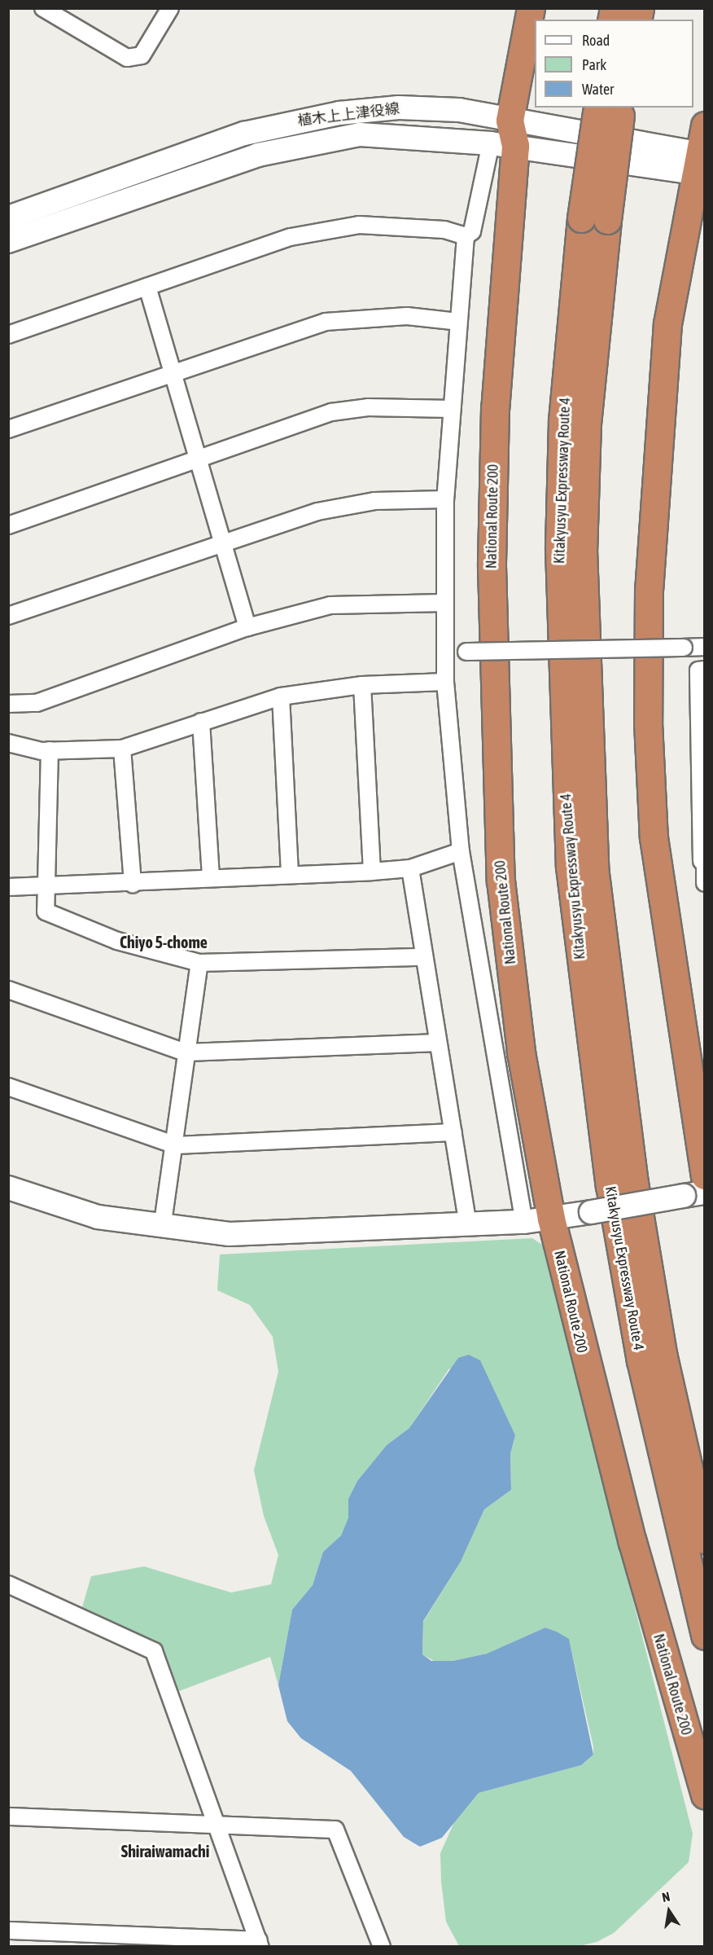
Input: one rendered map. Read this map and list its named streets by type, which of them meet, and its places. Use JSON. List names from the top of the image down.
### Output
{
  "streets": {
    "highway": ["Kitakyusyu Expressway Route 4", "National Route 200"],
    "main road": ["植木上上津役線"]
  },
  "crossings": [
    ["植木上上津役線", "National Route 200"]
  ],
  "districts": ["Chiyo 5-chome", "Shiraiwamachi"],
  "legend": ["Road", "Park", "Water"],
  "north": "top"
}
